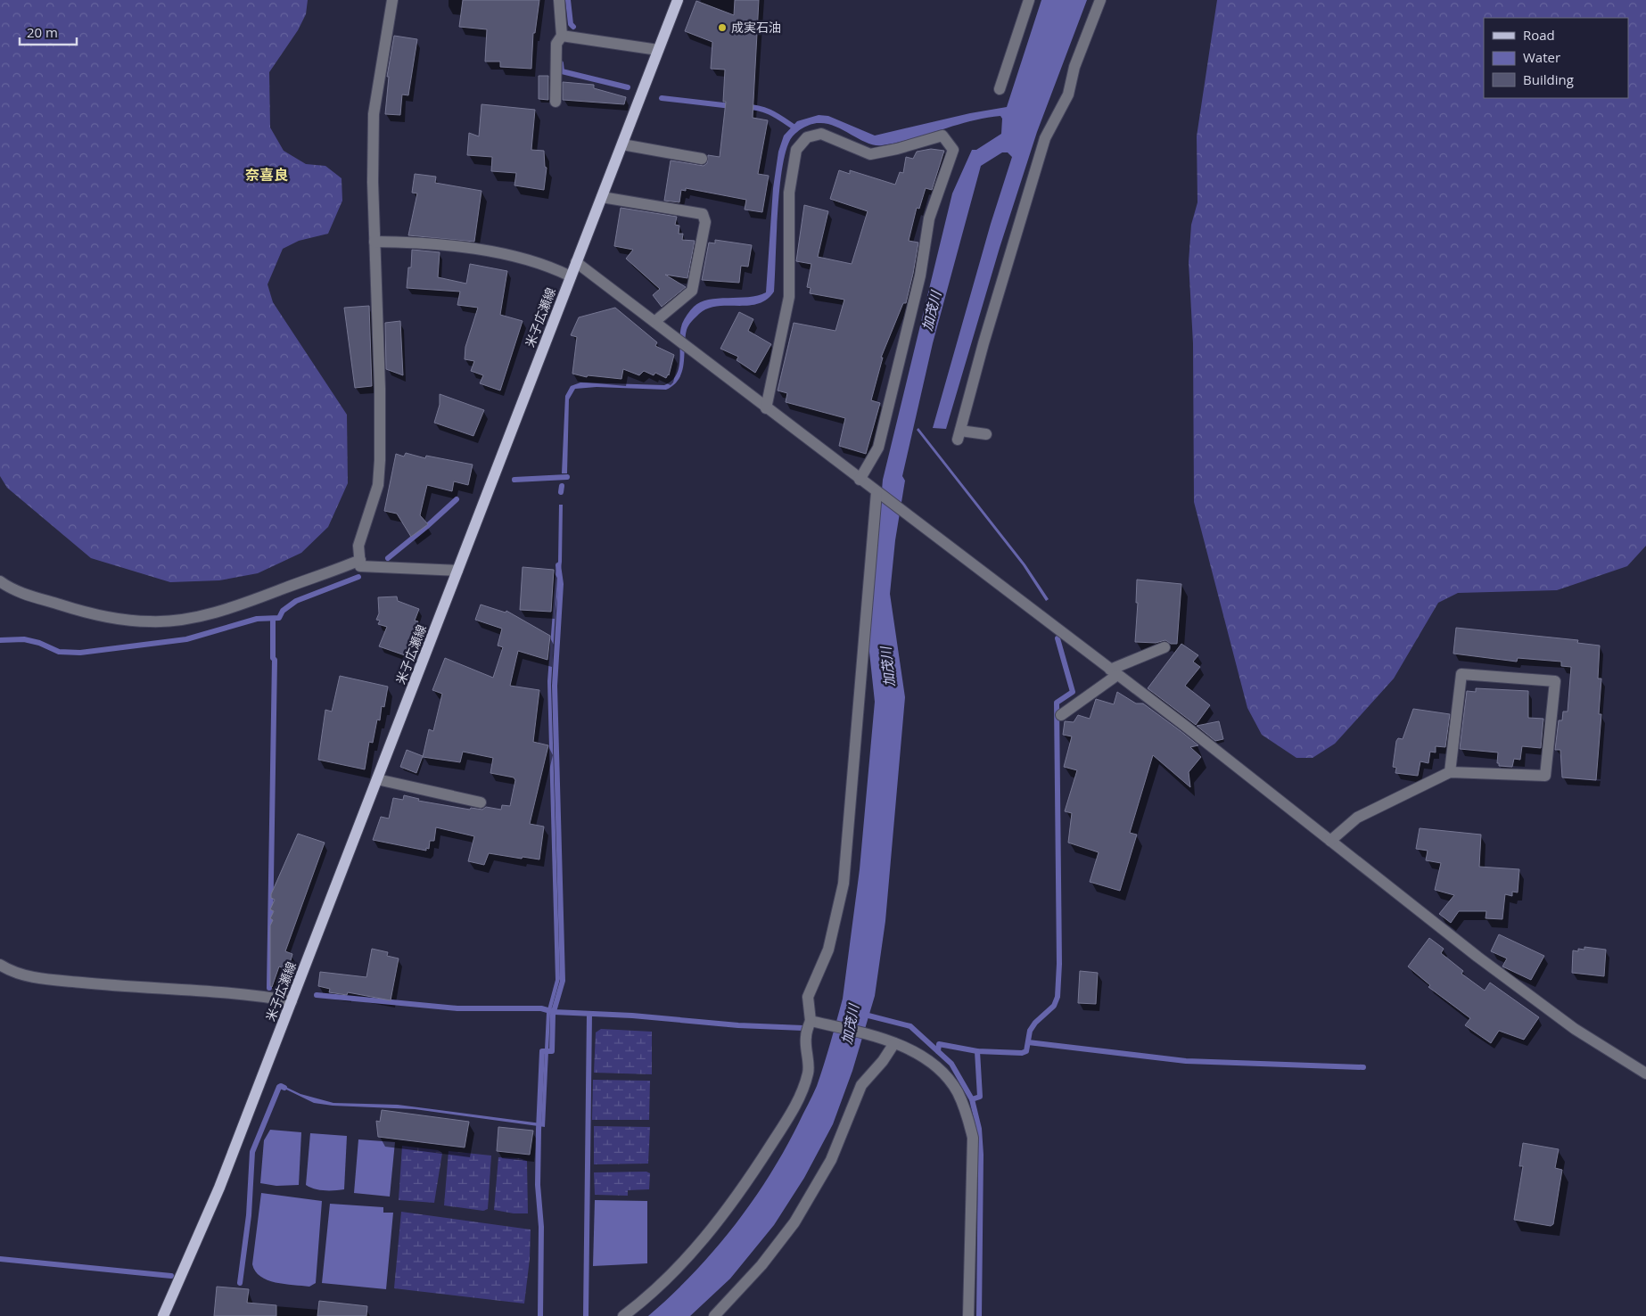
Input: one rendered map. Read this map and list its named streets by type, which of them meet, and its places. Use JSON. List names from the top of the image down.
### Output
{
  "streets": {
    "main road": ["米子広瀬線"]
  },
  "districts": ["奈喜良"],
  "water": ["加茂川"],
  "places": ["成実石油"],
  "legend": ["Road", "Water", "Building"],
  "scale_bar": "20 m"
}
